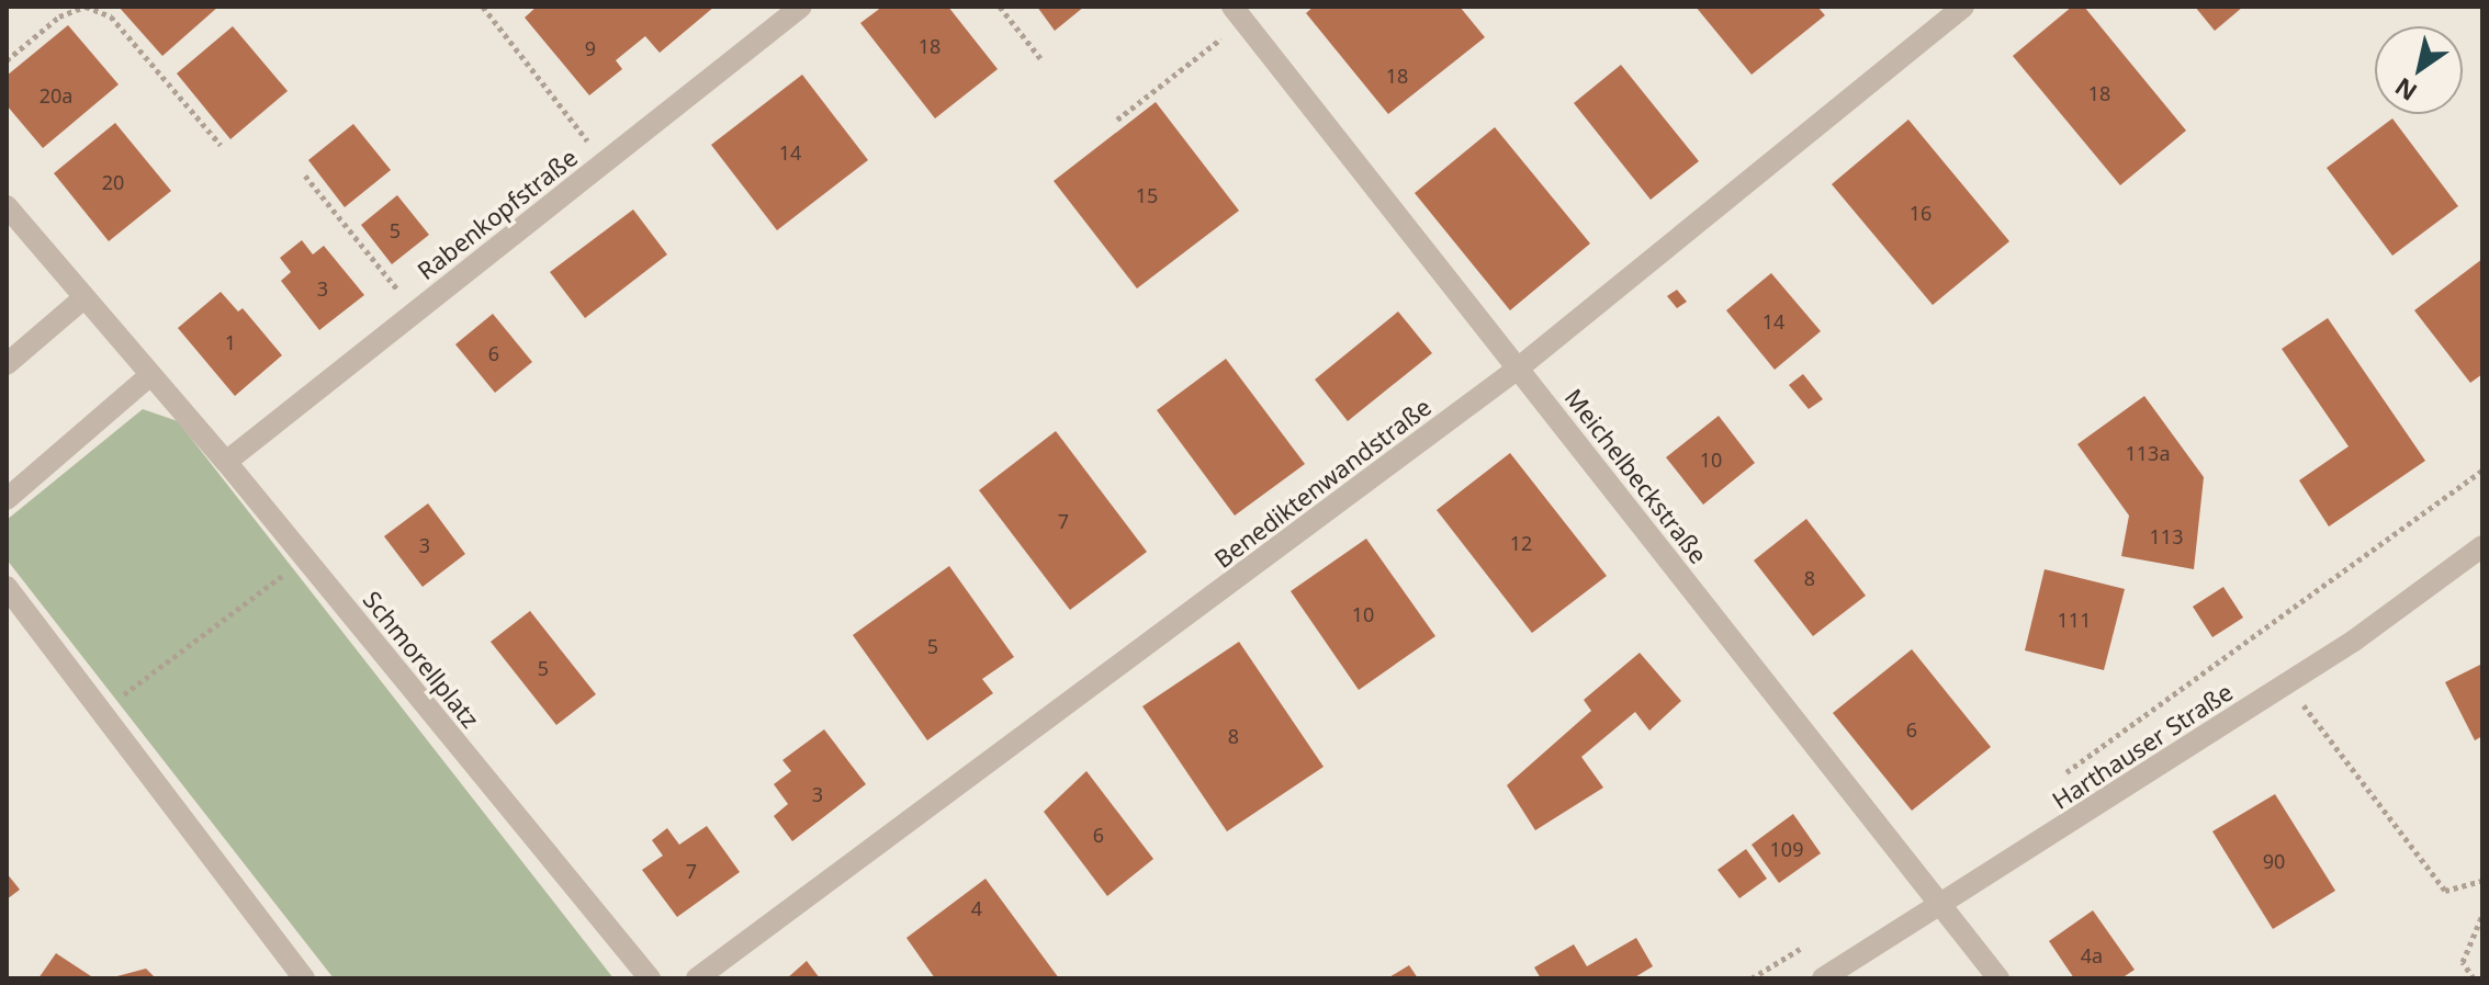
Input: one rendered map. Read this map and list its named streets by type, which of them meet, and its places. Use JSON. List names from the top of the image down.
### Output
{
  "streets": {
    "street": [
      "Rabenkopfstraße",
      "Meichelbeckstraße",
      "Benediktenwandstraße",
      "Schmorellplatz",
      "Harthauser Straße"
    ]
  },
  "crossings": [
    ["Rabenkopfstraße", "Schmorellplatz"],
    ["Meichelbeckstraße", "Benediktenwandstraße"],
    ["Meichelbeckstraße", "Harthauser Straße"]
  ],
  "house_numbers": [
    "18",
    "9",
    "18",
    "18",
    "20a",
    "14",
    "20",
    "15",
    "16",
    "5",
    "3",
    "14",
    "1",
    "6",
    "113a",
    "10",
    "7",
    "113",
    "12",
    "3",
    "8",
    "10",
    "111",
    "5",
    "5",
    "6",
    "8",
    "3",
    "6",
    "109",
    "90",
    "7",
    "4",
    "4a"
  ],
  "north": "bottom left"
}
